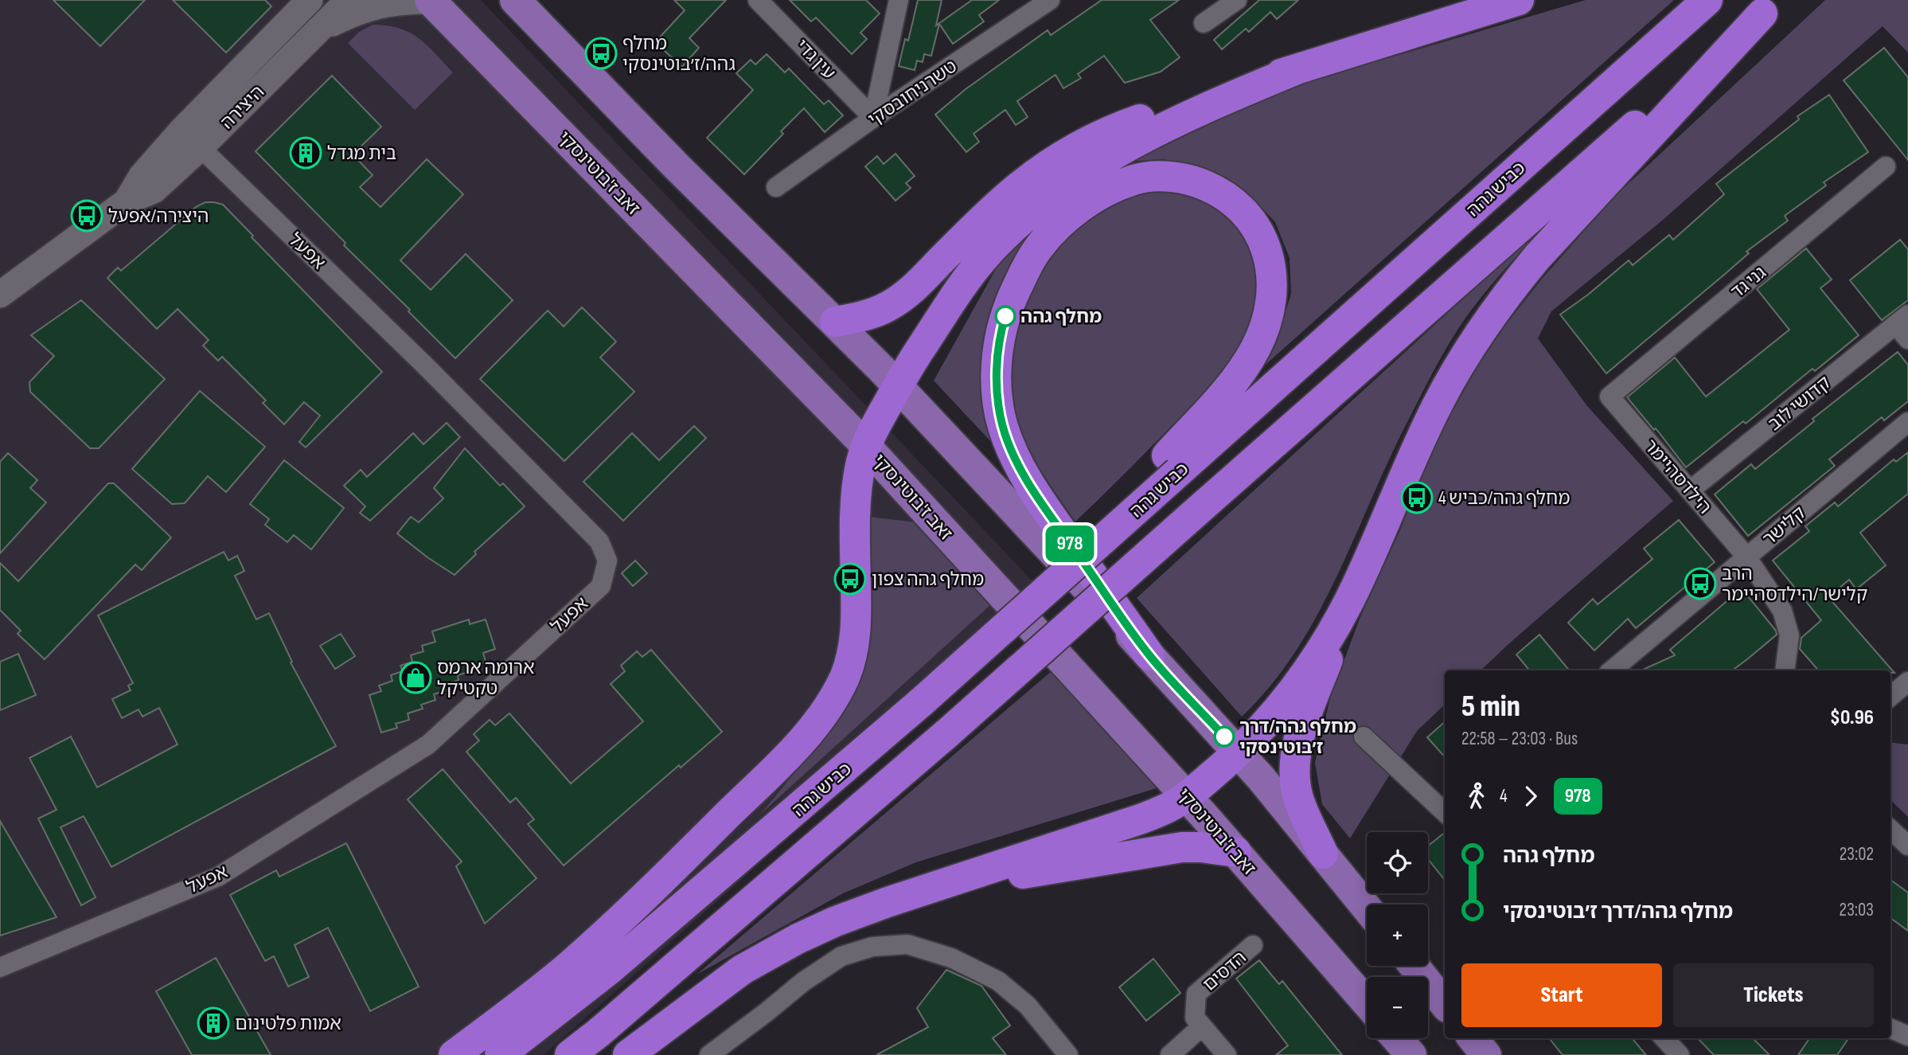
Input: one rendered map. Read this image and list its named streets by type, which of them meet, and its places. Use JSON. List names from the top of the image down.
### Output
{
  "streets": {
    "highway": ["כביש גהה"],
    "main road": ["זאב ז'בוטינסקי"],
    "street": [
      "עין גדי",
      "טשרניחובסקי",
      "היצירה",
      "אפעל",
      "גני גד",
      "קדושי לוב",
      "הילדסהיימר",
      "קלישר",
      "הדסים"
    ]
  },
  "crossings": [
    ["עין גדי", "טשרניחובסקי"],
    ["היצירה", "אפעל"],
    ["גני גד", "הילדסהיימר"],
    ["קדושי לוב", "הילדסהיימר"],
    ["הילדסהיימר", "קלישר"]
  ],
  "places": {
    "bus stop": [
      "מחלף גהה/ז׳בוטינסקי",
      "היצירה/אפעל",
      "מחלף גהה/כביש 4",
      "מחלף גהה צפון",
      "הרב קלישר/הילדסהיימר"
    ],
    "building": ["בית מגדל", "אמות פלטינום"],
    "other": ["מחלף גהה", "מחלף גהה/דרך ז׳בוטינסקי"],
    "shop": ["ארומה ארמס טקטיקל"]
  },
  "lines": ["bus line 978"],
  "page": {
    "on_map": "978",
    "heading": ["5 min", "22:58 – 23:03 · Bus", "$0.96"],
    "legs": ["4", "978"],
    "list": [
      {
        "name": "מחלף גהה",
        "value": "23:02"
      },
      {
        "name": "מחלף גהה/דרך ז׳בוטינסקי",
        "value": "23:03"
      }
    ],
    "map_buttons": ["+", "−"],
    "buttons": ["Start", "Tickets"]
  }
}
